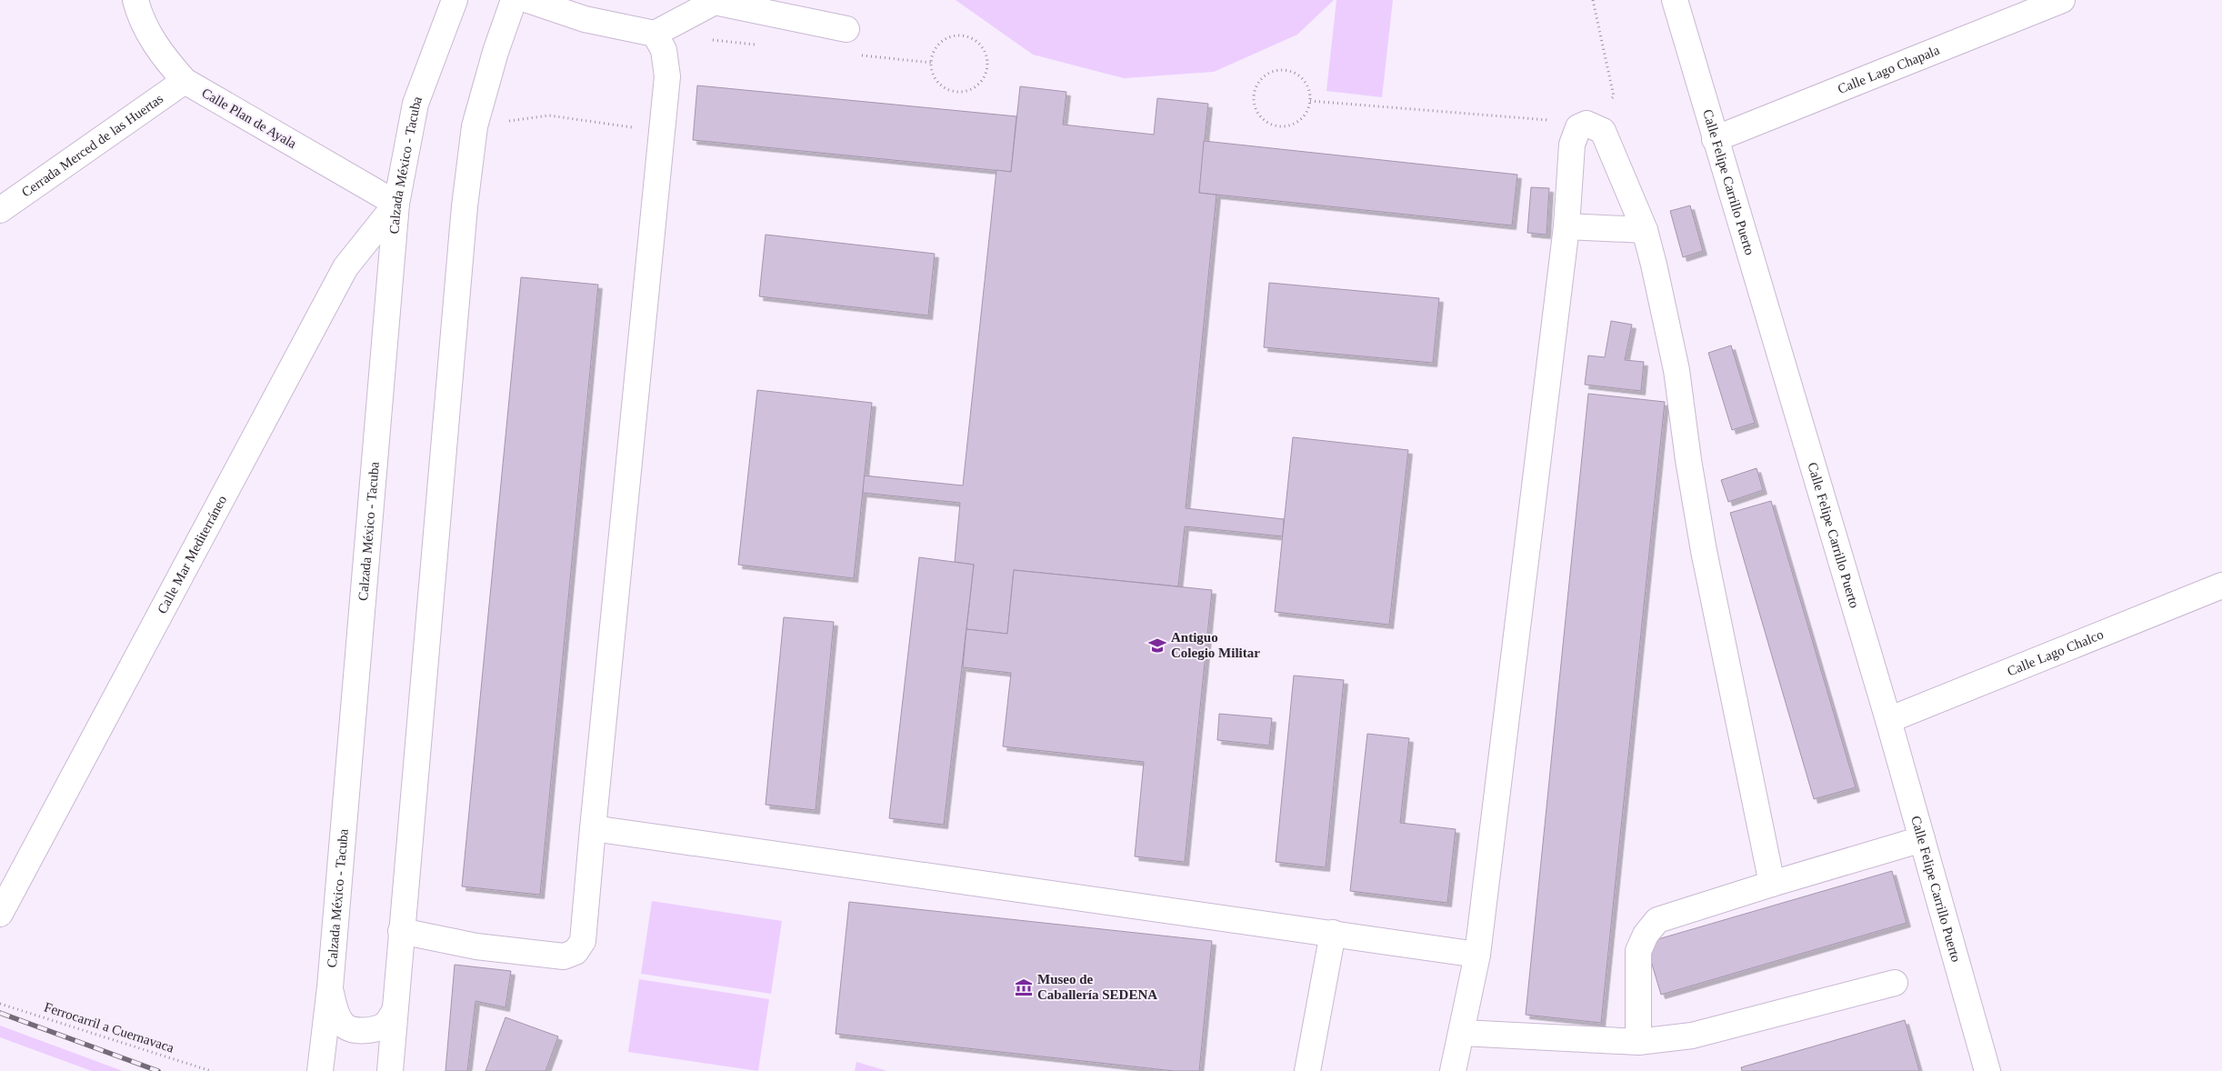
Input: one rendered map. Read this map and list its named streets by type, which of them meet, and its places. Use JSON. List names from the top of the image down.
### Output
{
  "streets": {
    "street": [
      "Calle Lago Chapala",
      "Calle Plan de Ayala",
      "Cerrada Merced de las Huertas",
      "Calzada México - Tacuba",
      "Calle Felipe Carrillo Puerto",
      "Calle Mar Mediterráneo",
      "Calle Lago Chalco"
    ],
    "path": ["Ferrocarril a Cuernavaca"]
  },
  "crossings": [
    ["Calle Lago Chapala", "Calle Felipe Carrillo Puerto"],
    ["Calle Plan de Ayala", "Cerrada Merced de las Huertas"],
    ["Calle Plan de Ayala", "Calzada México - Tacuba"],
    ["Calle Plan de Ayala", "Calle Mar Mediterráneo"],
    ["Calzada México - Tacuba", "Calle Mar Mediterráneo"],
    ["Calle Felipe Carrillo Puerto", "Calle Lago Chalco"]
  ],
  "places": {
    "school or university": ["Antiguo Colegio Militar"],
    "museum": ["Museo de Caballería SEDENA"]
  }
}
